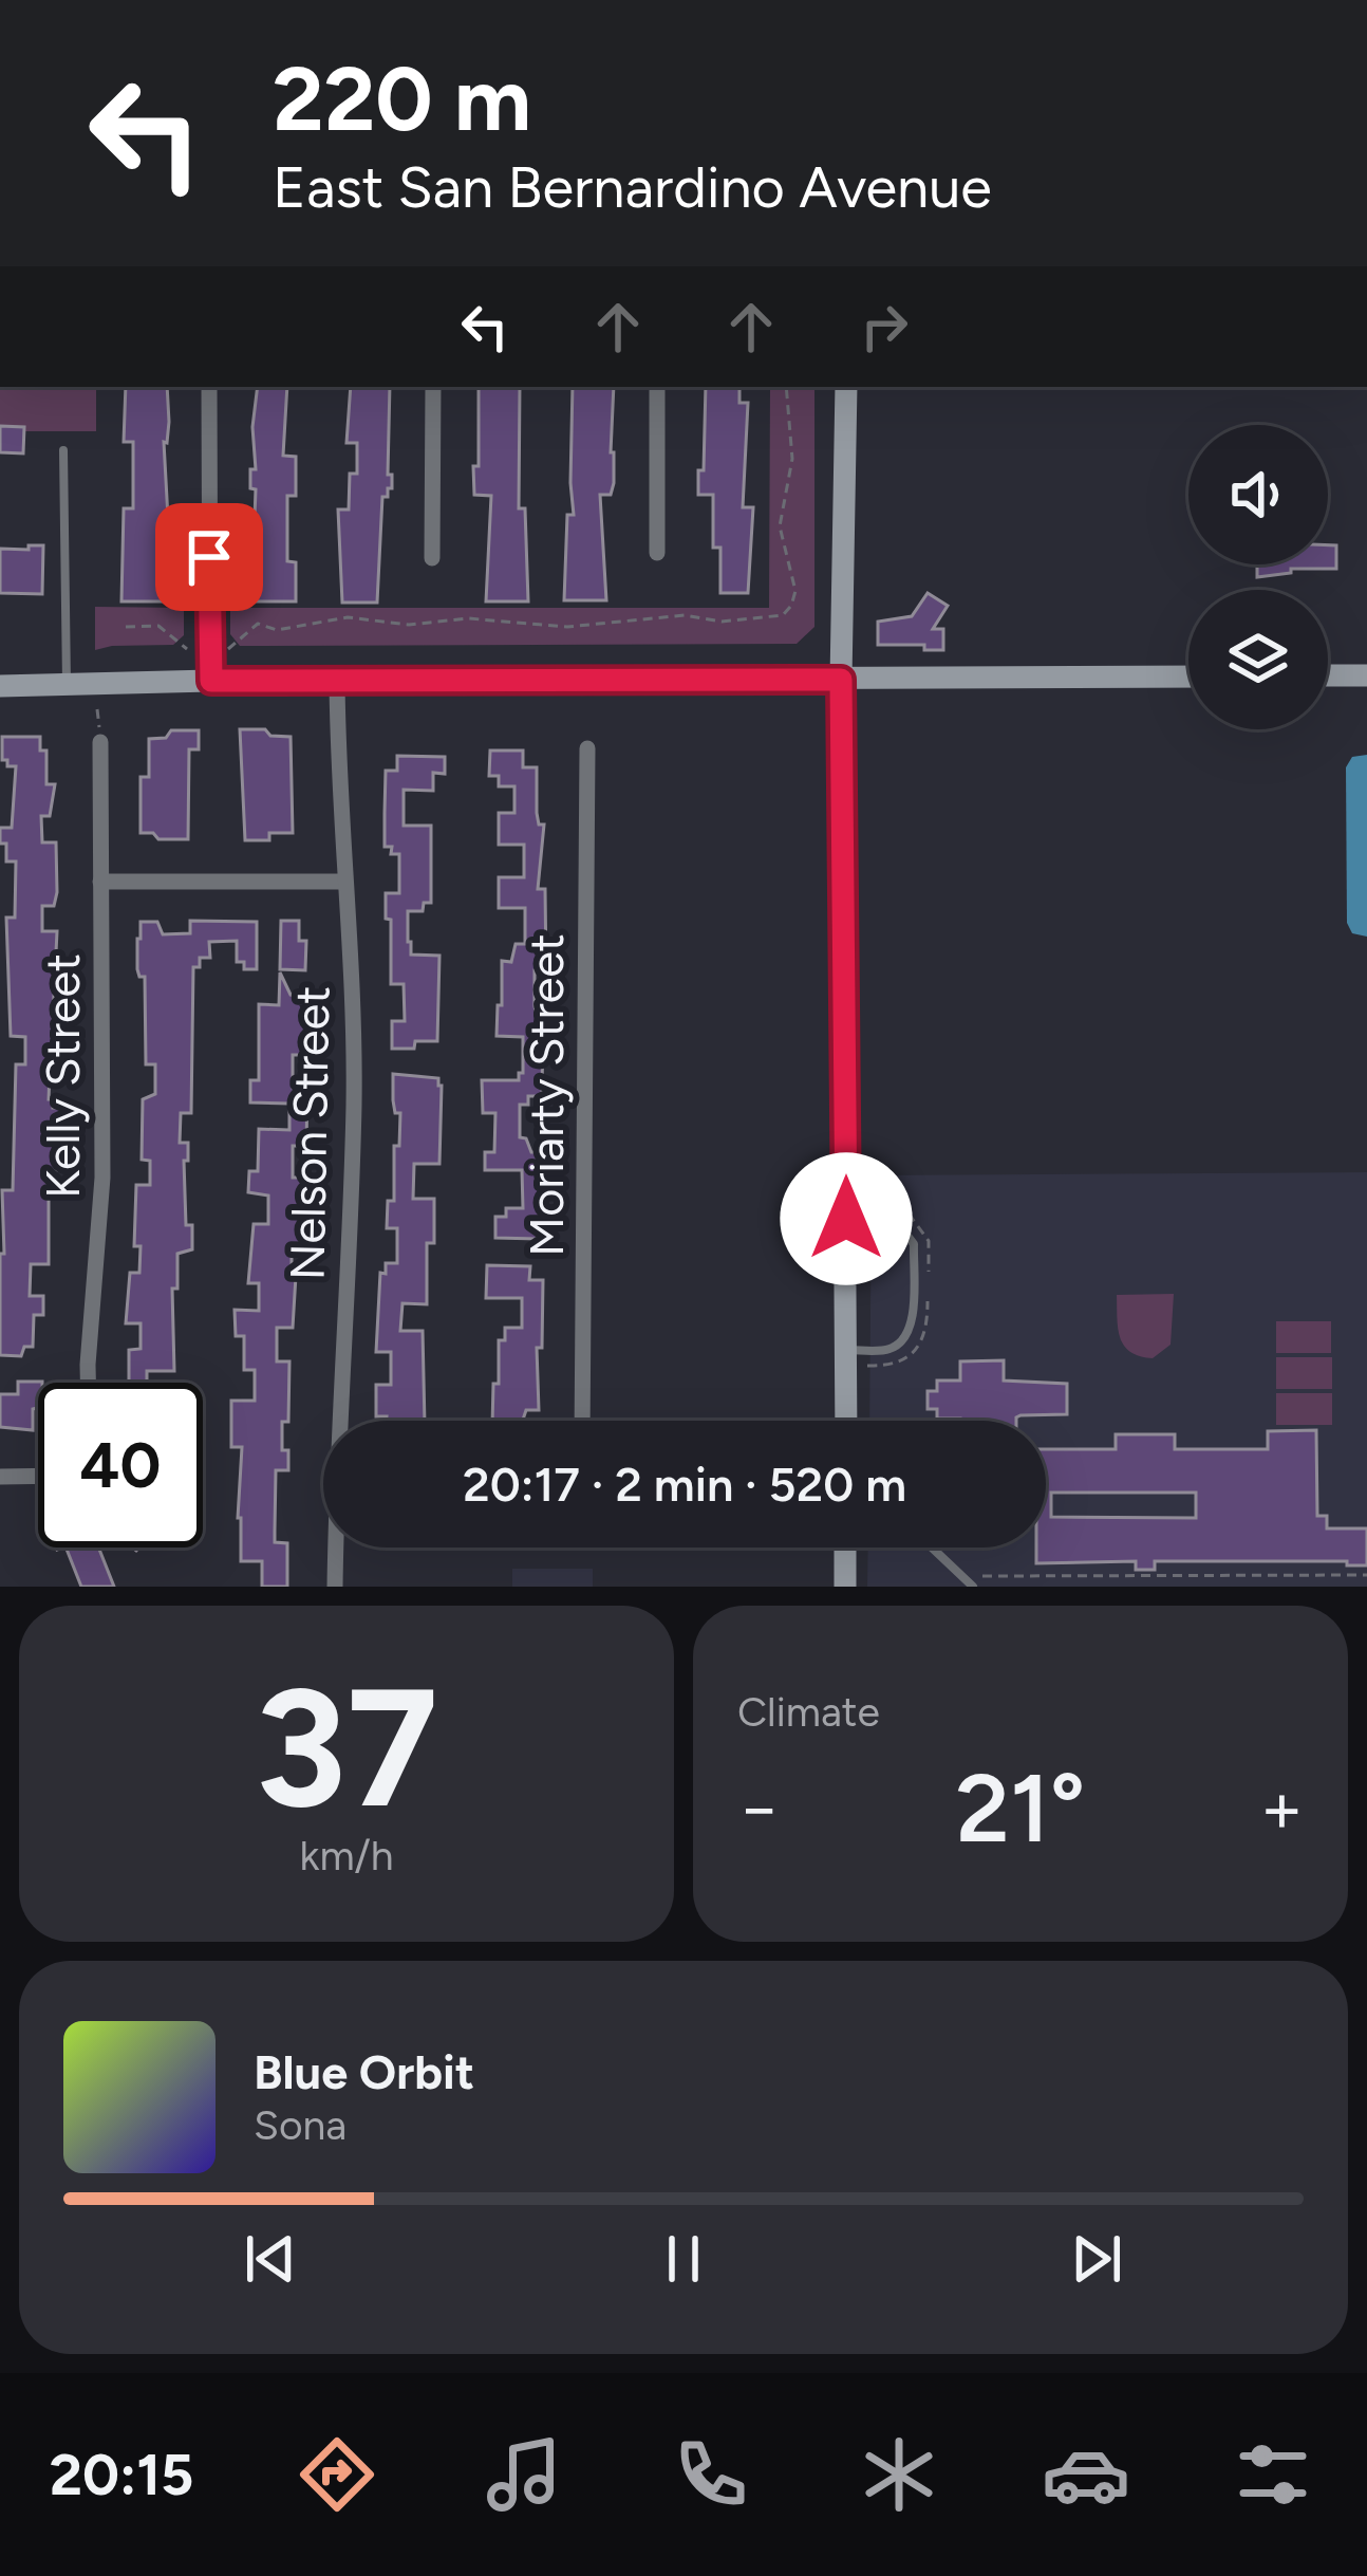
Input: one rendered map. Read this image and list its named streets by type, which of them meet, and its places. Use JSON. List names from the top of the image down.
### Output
{
  "streets": {
    "street": ["Kelly Street", "Moriarty Street", "Nelson Street"]
  },
  "page": {
    "turn": ["220 m", "East San Bernardino Avenue"],
    "limit": "40",
    "trip": "20:17 · 2 min · 520 m",
    "tile": [
      ["37", "km/h"],
      "Climate"
    ],
    "heat": ["−", "21°", "+"],
    "song": ["Blue Orbit", "Sona"],
    "tabs": "20:15"
  }
}
